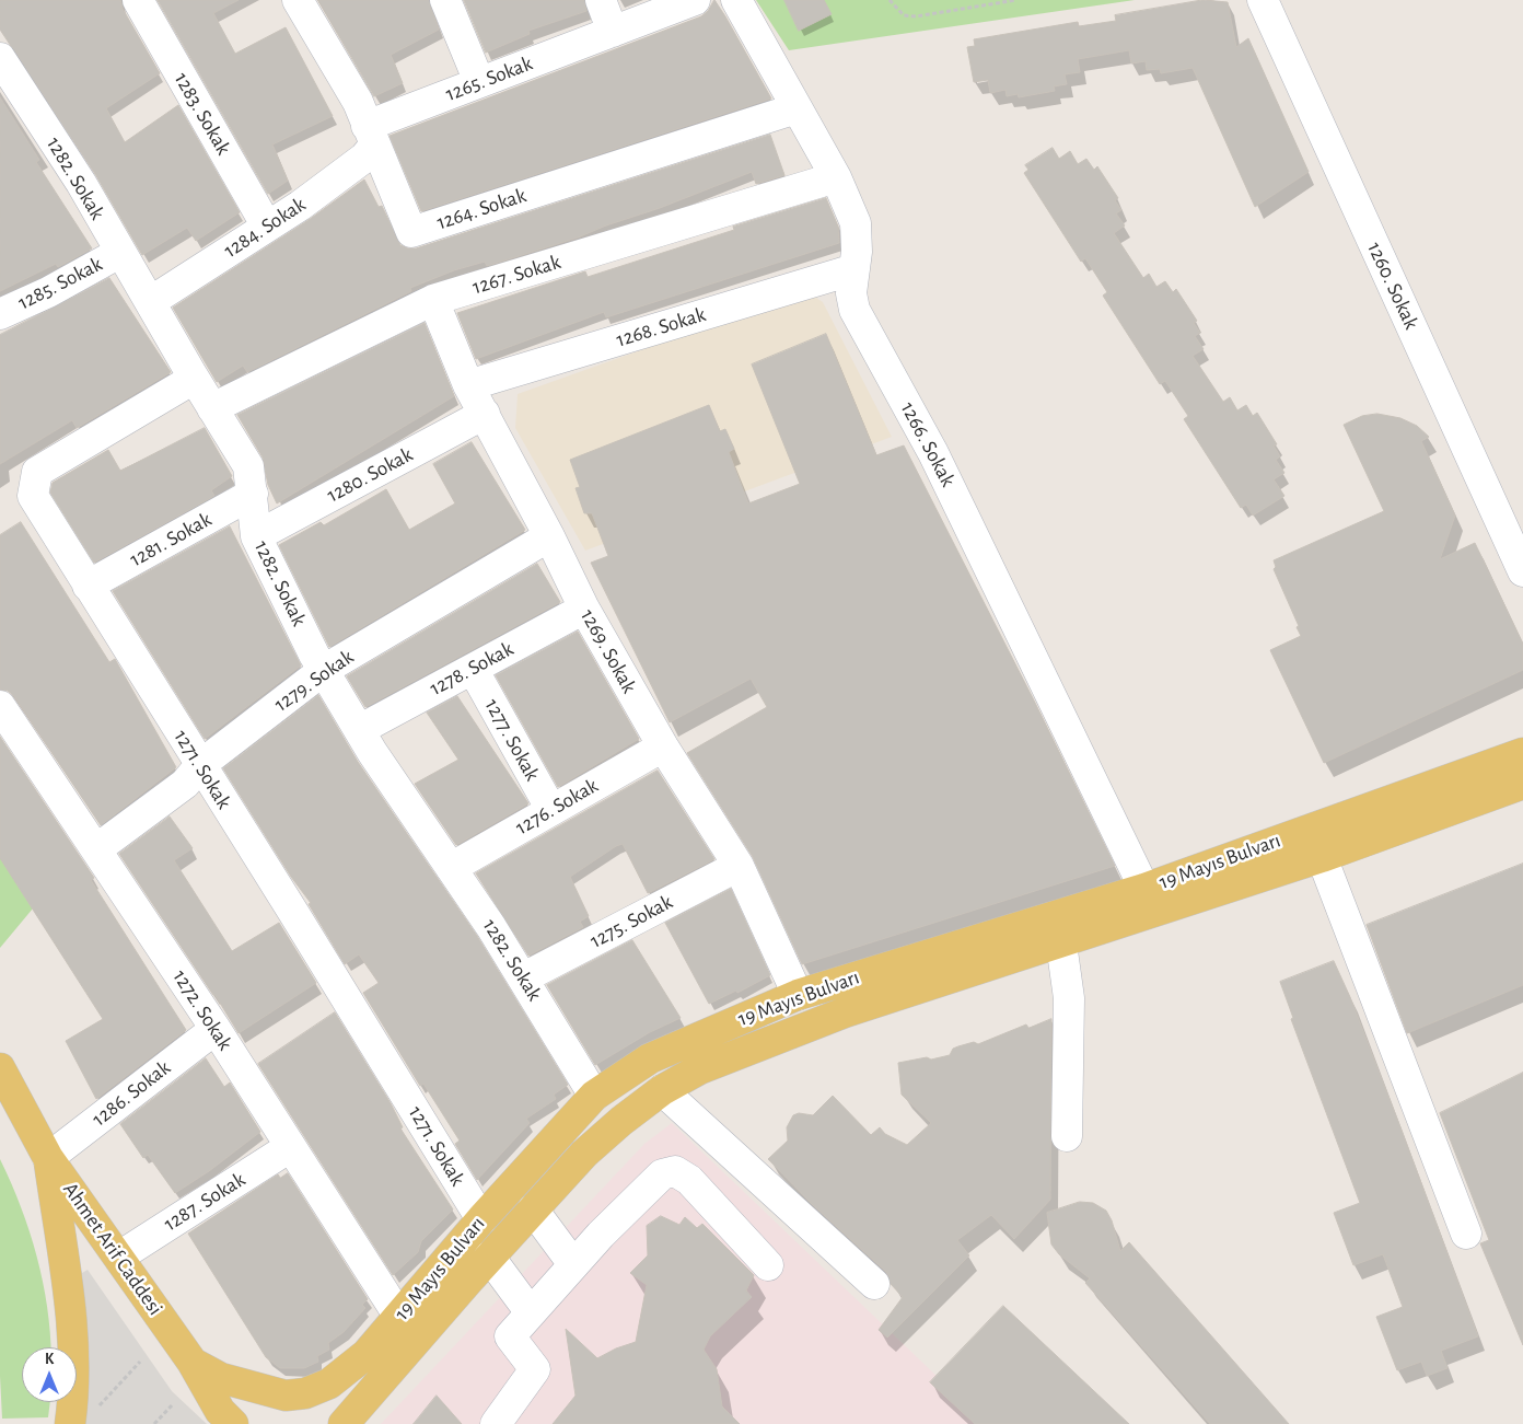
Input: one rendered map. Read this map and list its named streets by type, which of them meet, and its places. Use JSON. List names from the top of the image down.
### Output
{
  "streets": {
    "main road": ["19 Mayıs Bulvarı", "Ahmet Arif Caddesi"],
    "street": [
      "1265. Sokak",
      "1283. Sokak",
      "1282. Sokak",
      "1264. Sokak",
      "1284. Sokak",
      "1267. Sokak",
      "1285. Sokak",
      "1260. Sokak",
      "1268. Sokak",
      "1266. Sokak",
      "1280. Sokak",
      "1281. Sokak",
      "1269. Sokak",
      "1278. Sokak",
      "1279. Sokak",
      "1277. Sokak",
      "1271. Sokak",
      "1276. Sokak",
      "1275. Sokak",
      "1272. Sokak",
      "1286. Sokak",
      "1287. Sokak"
    ]
  },
  "crossings": [
    ["1265. Sokak", "1264. Sokak"],
    ["1265. Sokak", "1284. Sokak"],
    ["1283. Sokak", "1284. Sokak"],
    ["1282. Sokak", "1284. Sokak"],
    ["1282. Sokak", "1267. Sokak"],
    ["1282. Sokak", "1285. Sokak"],
    ["1282. Sokak", "1280. Sokak"],
    ["1282. Sokak", "1281. Sokak"],
    ["1282. Sokak", "1278. Sokak"],
    ["1282. Sokak", "1279. Sokak"],
    ["1282. Sokak", "1271. Sokak"],
    ["1282. Sokak", "1276. Sokak"],
    ["1282. Sokak", "19 Mayıs Bulvarı"],
    ["1282. Sokak", "1275. Sokak"],
    ["1264. Sokak", "1284. Sokak"],
    ["1264. Sokak", "1266. Sokak"],
    ["1267. Sokak", "1266. Sokak"],
    ["1267. Sokak", "1269. Sokak"],
    ["1268. Sokak", "1266. Sokak"],
    ["1268. Sokak", "1269. Sokak"],
    ["1266. Sokak", "19 Mayıs Bulvarı"],
    ["1280. Sokak", "1269. Sokak"],
    ["1281. Sokak", "1271. Sokak"],
    ["1269. Sokak", "1278. Sokak"],
    ["1269. Sokak", "1279. Sokak"],
    ["1269. Sokak", "1276. Sokak"],
    ["1269. Sokak", "19 Mayıs Bulvarı"],
    ["1269. Sokak", "1275. Sokak"],
    ["1278. Sokak", "1277. Sokak"],
    ["1279. Sokak", "1271. Sokak"],
    ["1279. Sokak", "1272. Sokak"],
    ["1277. Sokak", "1276. Sokak"],
    ["1271. Sokak", "19 Mayıs Bulvarı"],
    ["19 Mayıs Bulvarı", "1272. Sokak"],
    ["19 Mayıs Bulvarı", "Ahmet Arif Caddesi"],
    ["1272. Sokak", "1286. Sokak"],
    ["1272. Sokak", "1287. Sokak"],
    ["1286. Sokak", "Ahmet Arif Caddesi"],
    ["1287. Sokak", "Ahmet Arif Caddesi"]
  ],
  "north": "top"
}
